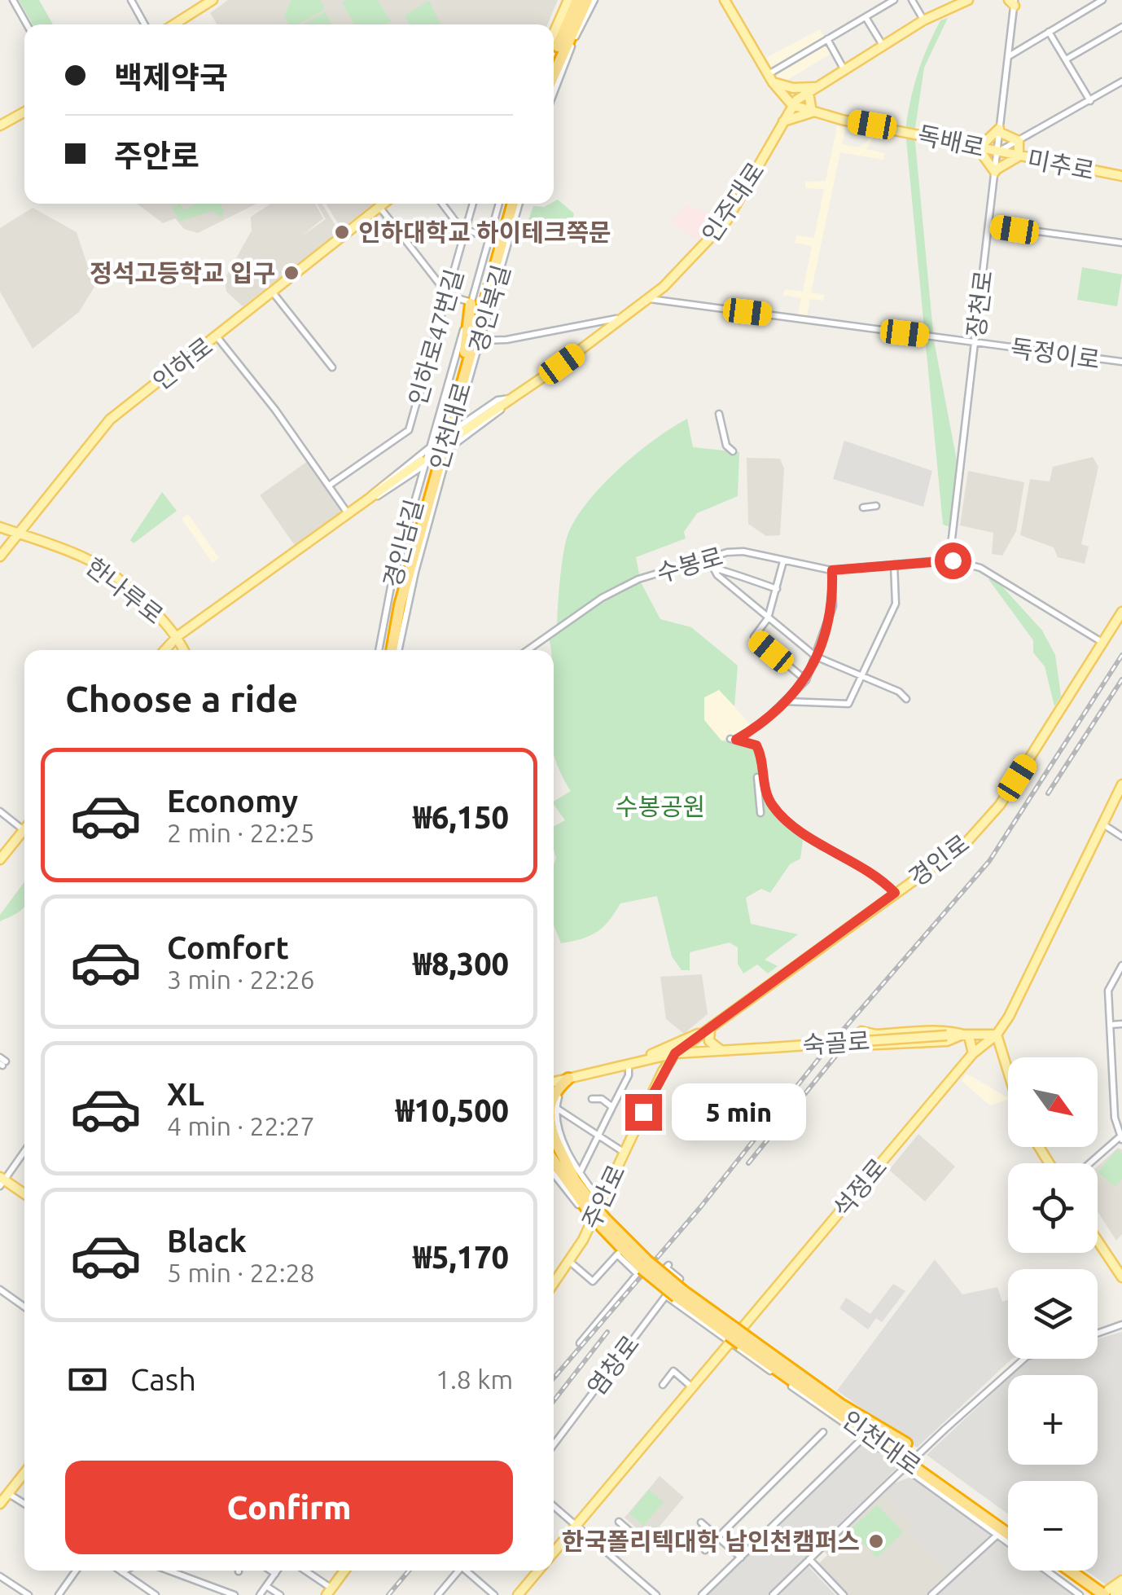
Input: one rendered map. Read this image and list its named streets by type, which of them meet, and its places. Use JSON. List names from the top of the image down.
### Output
{
  "streets": {
    "highway": ["인천대로"],
    "main road": [
      "독배로",
      "미추로",
      "인주대로",
      "인하로",
      "한나루로",
      "경인로",
      "숙골로",
      "석정로",
      "주안로"
    ],
    "street": [
      "장천로",
      "경인북길",
      "인하로47번길",
      "독정이로",
      "경인남길",
      "수봉로",
      "염창로"
    ]
  },
  "crossings": [
    ["독배로", "미추로"],
    ["독배로", "인주대로"],
    ["독배로", "장천로"],
    ["미추로", "장천로"],
    ["인주대로", "경인북길"],
    ["인주대로", "독정이로"],
    ["장천로", "독정이로"],
    ["장천로", "수봉로"],
    ["인하로", "한나루로"],
    ["인천대로", "경인남길"],
    ["인천대로", "석정로"],
    ["인천대로", "염창로"],
    ["수봉로", "경인로"],
    ["경인로", "숙골로"],
    ["경인로", "주안로"],
    ["숙골로", "석정로"],
    ["숙골로", "주안로"]
  ],
  "parks": ["수봉공원"],
  "places": ["인하대학교 하이테크쪽문", "정석고등학교 입구", "한국폴리텍대학 남인천캠퍼스"],
  "north": "bottom right",
  "page": {
    "banner": ["백제약국", "주안로"],
    "heading": "Choose a ride",
    "list": [
      {
        "name": "Economy",
        "note": "2 min · 22:25",
        "value": "₩6,150"
      },
      {
        "name": "Comfort",
        "note": "3 min · 22:26",
        "value": "₩8,300"
      },
      {
        "name": "XL",
        "note": "4 min · 22:27",
        "value": "₩10,500"
      },
      {
        "name": "Black",
        "note": "5 min · 22:28",
        "value": "₩5,170"
      }
    ],
    "map_buttons": ["+", "−"],
    "bubble": "5 min",
    "pay": ["Cash", "1.8 km"],
    "buttons": "Confirm"
  }
}
